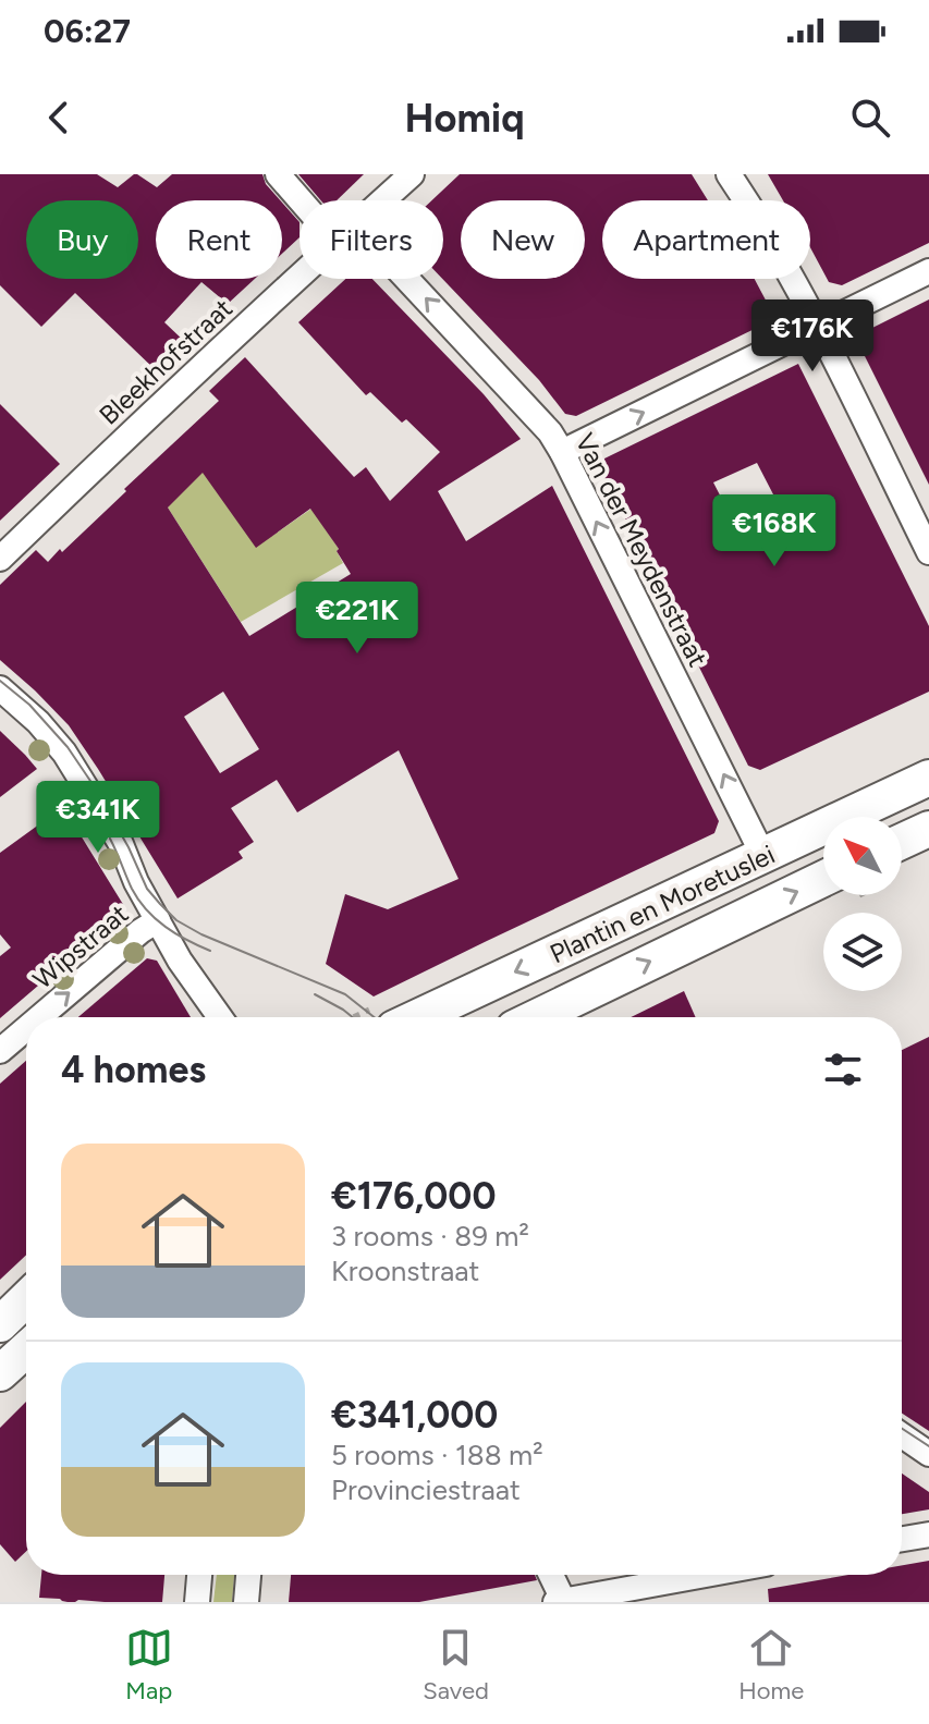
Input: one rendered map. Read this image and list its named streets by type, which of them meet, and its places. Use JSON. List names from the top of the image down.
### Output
{
  "streets": {
    "main road": ["Plantin en Moretuslei"],
    "street": ["Bleekhofstraat", "Van der Meydenstraat", "Wipstraat"]
  },
  "crossings": [
    ["Van der Meydenstraat", "Plantin en Moretuslei"]
  ],
  "one_way": ["Van der Meydenstraat", "Wipstraat"],
  "north": "top left",
  "page": {
    "status": "06:27",
    "header": "Homiq",
    "chip": [
      "Buy",
      "Rent",
      "Filters",
      "New",
      "Apartment"
    ],
    "price": [
      "€176K",
      "€168K",
      "€221K",
      "€341K"
    ],
    "heading": "4 homes",
    "list": [
      {
        "name": "€176,000",
        "note": "3 rooms · 89 m² · Kroonstraat"
      },
      {
        "name": "€341,000",
        "note": "5 rooms · 188 m² · Provinciestraat"
      }
    ],
    "tabs": ["Map", "Saved", "Home"]
  }
}
